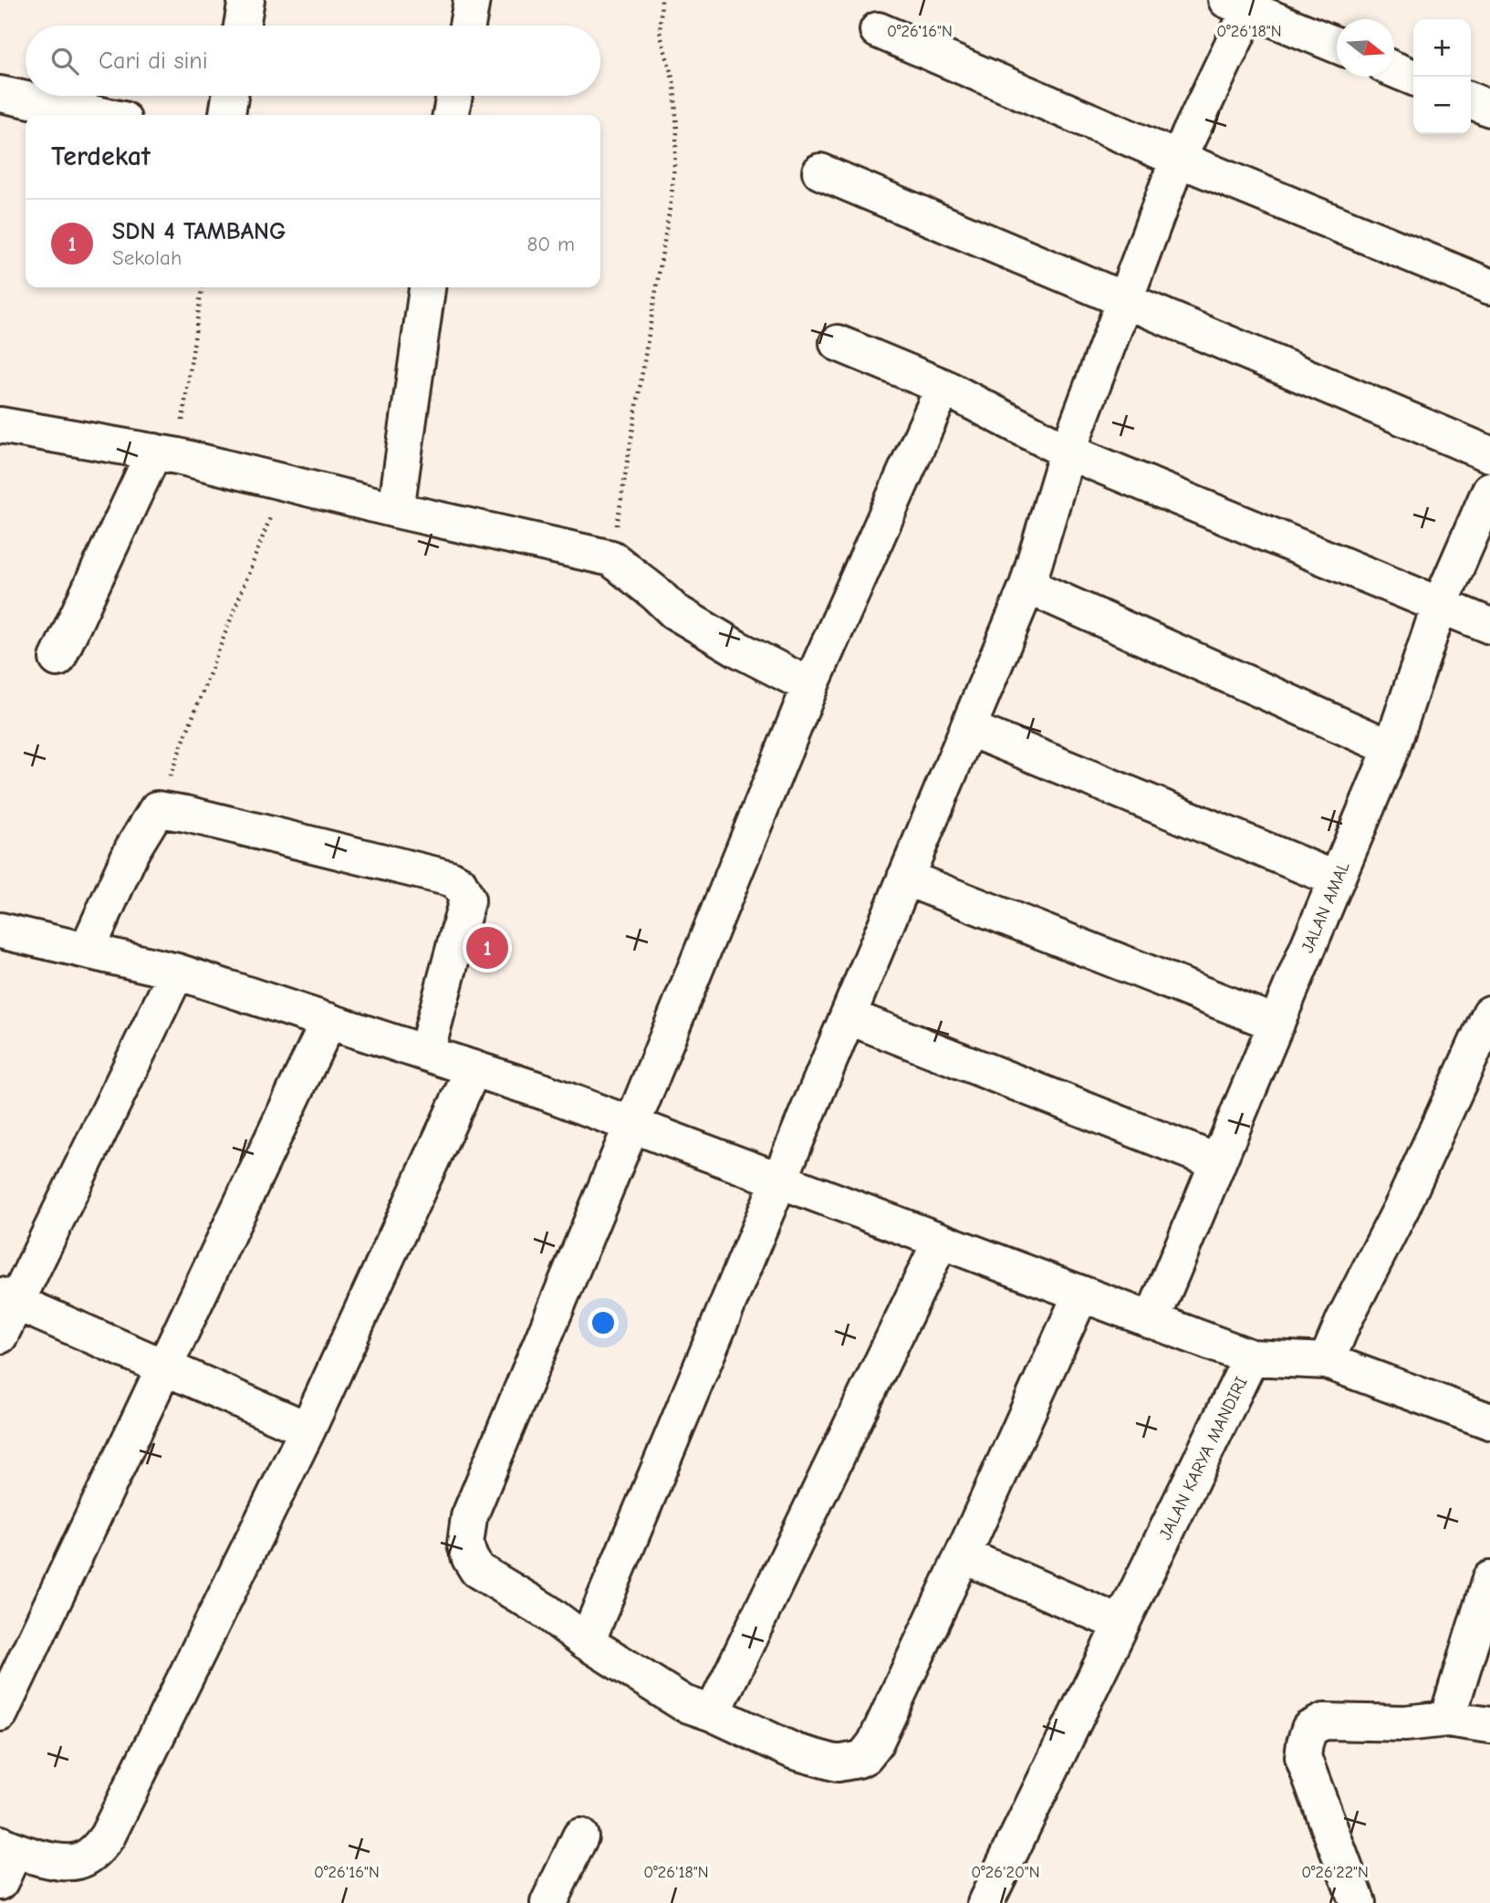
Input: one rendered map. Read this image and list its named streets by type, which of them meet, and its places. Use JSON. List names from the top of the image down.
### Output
{
  "streets": {
    "street": ["JALAN AMAL", "JALAN KARYA MANDIRI"]
  },
  "north": "right",
  "page": {
    "map_buttons": ["+", "−"],
    "search": "Cari di sini",
    "heading": "Terdekat",
    "list": [
      {
        "mark": "1",
        "name": "SDN 4 TAMBANG",
        "note": "Sekolah",
        "value": "80 m"
      }
    ],
    "pins": "1"
  },
  "coordinates": [
    "0°26'16\"N",
    "0°26'18\"N",
    "0°26'20\"N",
    "0°26'22\"N"
  ]
}
